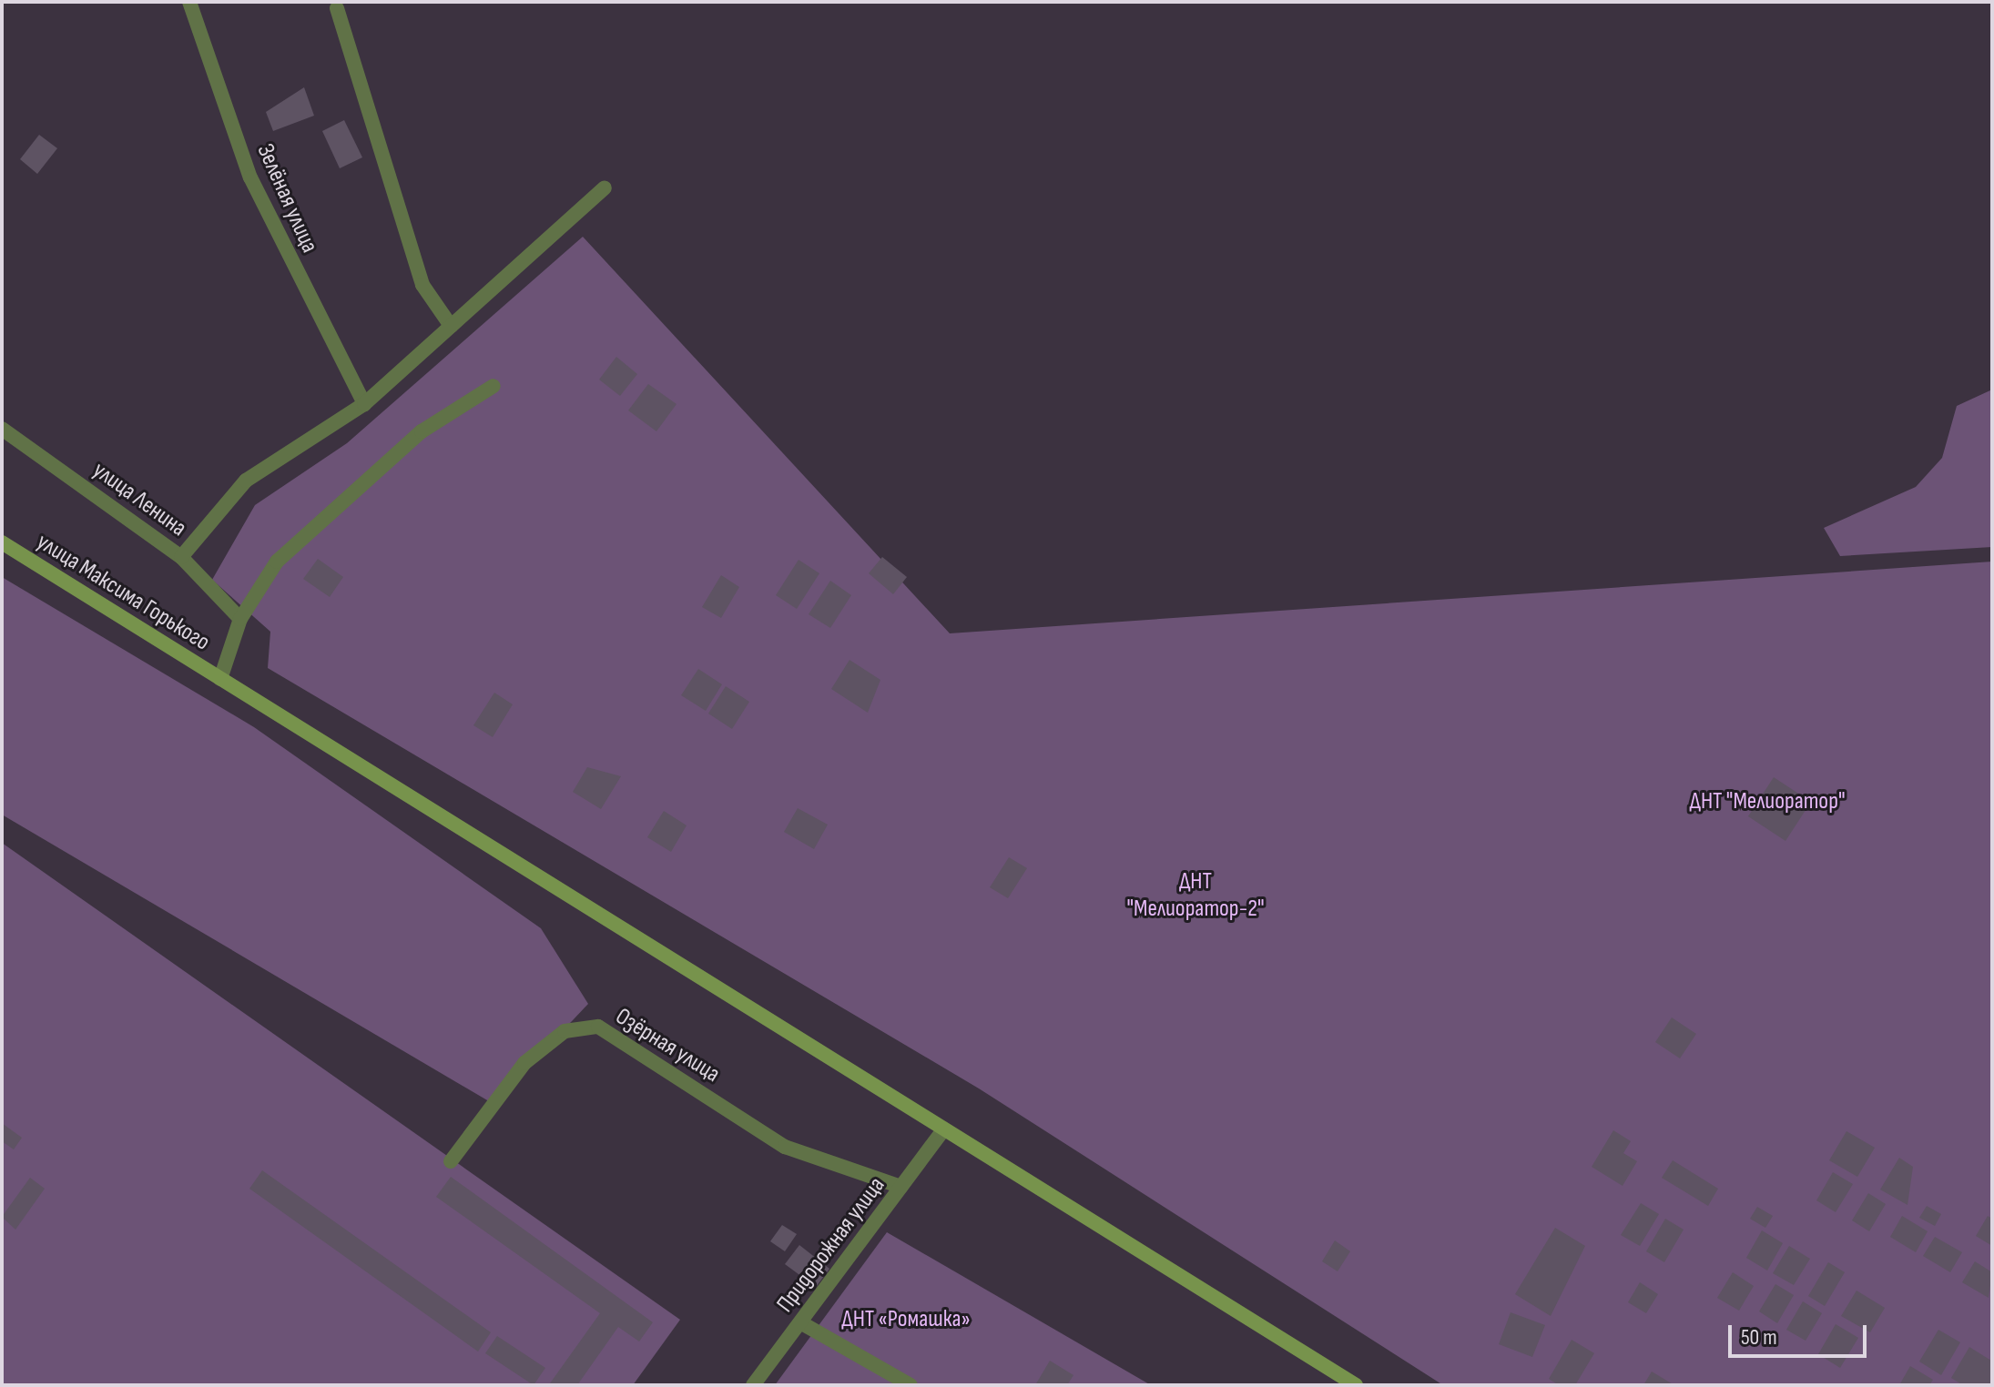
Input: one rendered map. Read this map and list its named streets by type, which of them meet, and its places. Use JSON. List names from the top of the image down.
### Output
{
  "streets": {
    "main road": ["улица Максима Горького"],
    "street": [
      "Зелёная улица",
      "улица Ленина",
      "Озёрная улица",
      "Придорожная улица"
    ]
  },
  "crossings": [
    ["улица Максима Горького", "Придорожная улица"],
    ["Озёрная улица", "Придорожная улица"]
  ],
  "parks": ["ДНТ \"Мелиоратор\"", "ДНТ \"Мелиоратор-2\"", "ДНТ «Ромашка»"],
  "scale_bar": "50 m"
}
